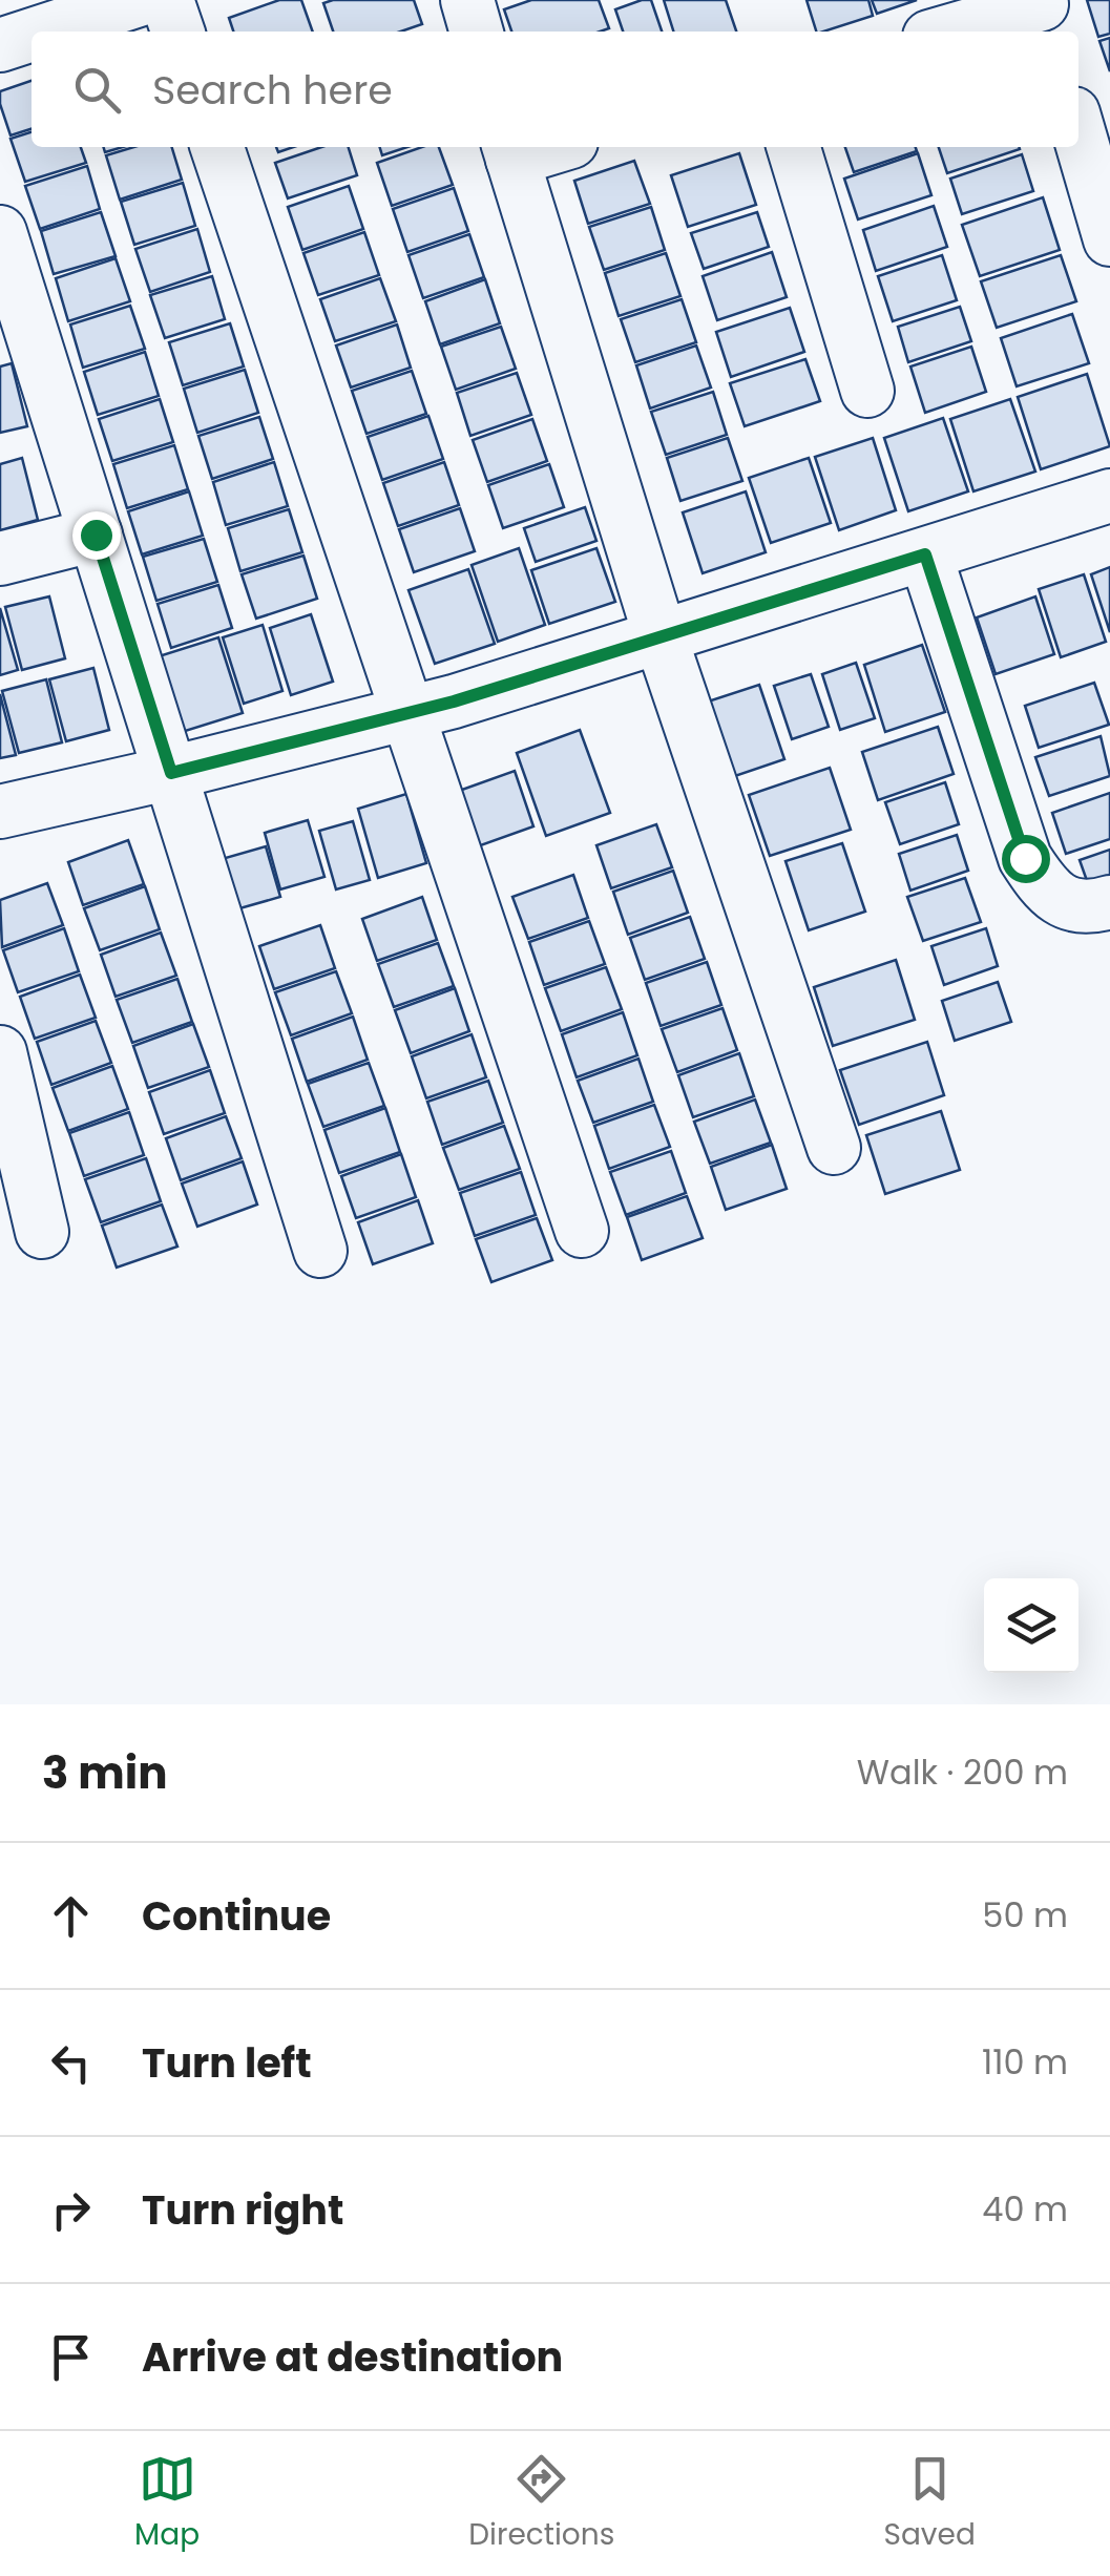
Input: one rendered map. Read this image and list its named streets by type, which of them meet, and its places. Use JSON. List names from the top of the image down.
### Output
{
  "page": {
    "search": "Search here",
    "heading": ["3 min", "Walk · 200 m"],
    "list": [
      ["Continue", "50 m"],
      ["Turn left", "110 m"],
      ["Turn right", "40 m"],
      "Arrive at destination"
    ],
    "nav": ["Map", "Directions", "Saved"]
  }
}
